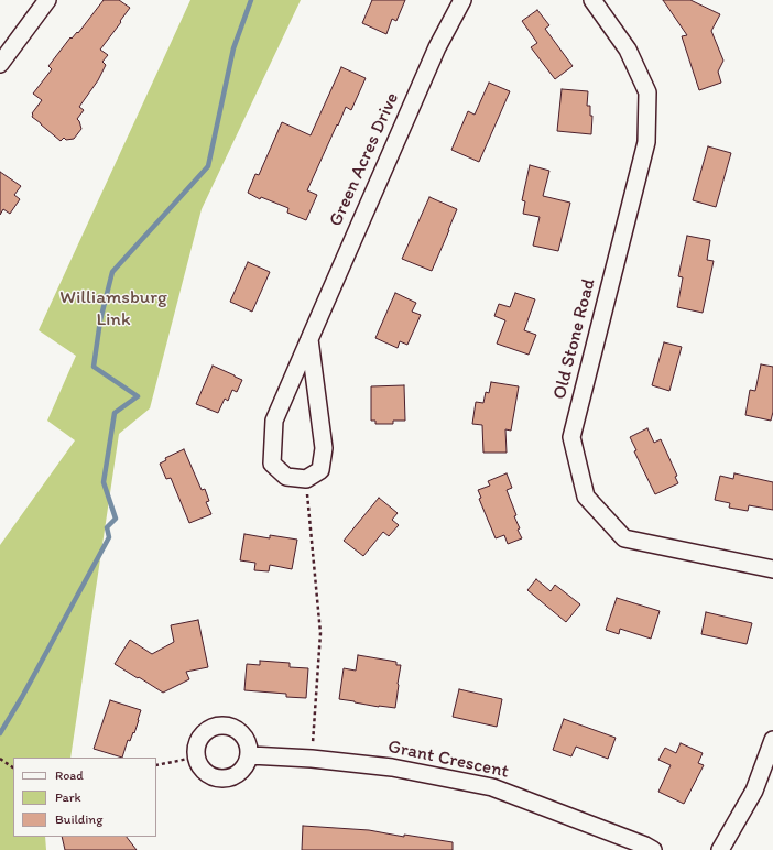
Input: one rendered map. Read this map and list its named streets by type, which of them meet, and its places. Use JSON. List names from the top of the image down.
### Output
{
  "streets": {
    "street": ["Green Acres Drive", "Old Stone Road", "Grant Crescent"]
  },
  "parks": ["Williamsburg Link"],
  "legend": ["Road", "Park", "Building"]
}
